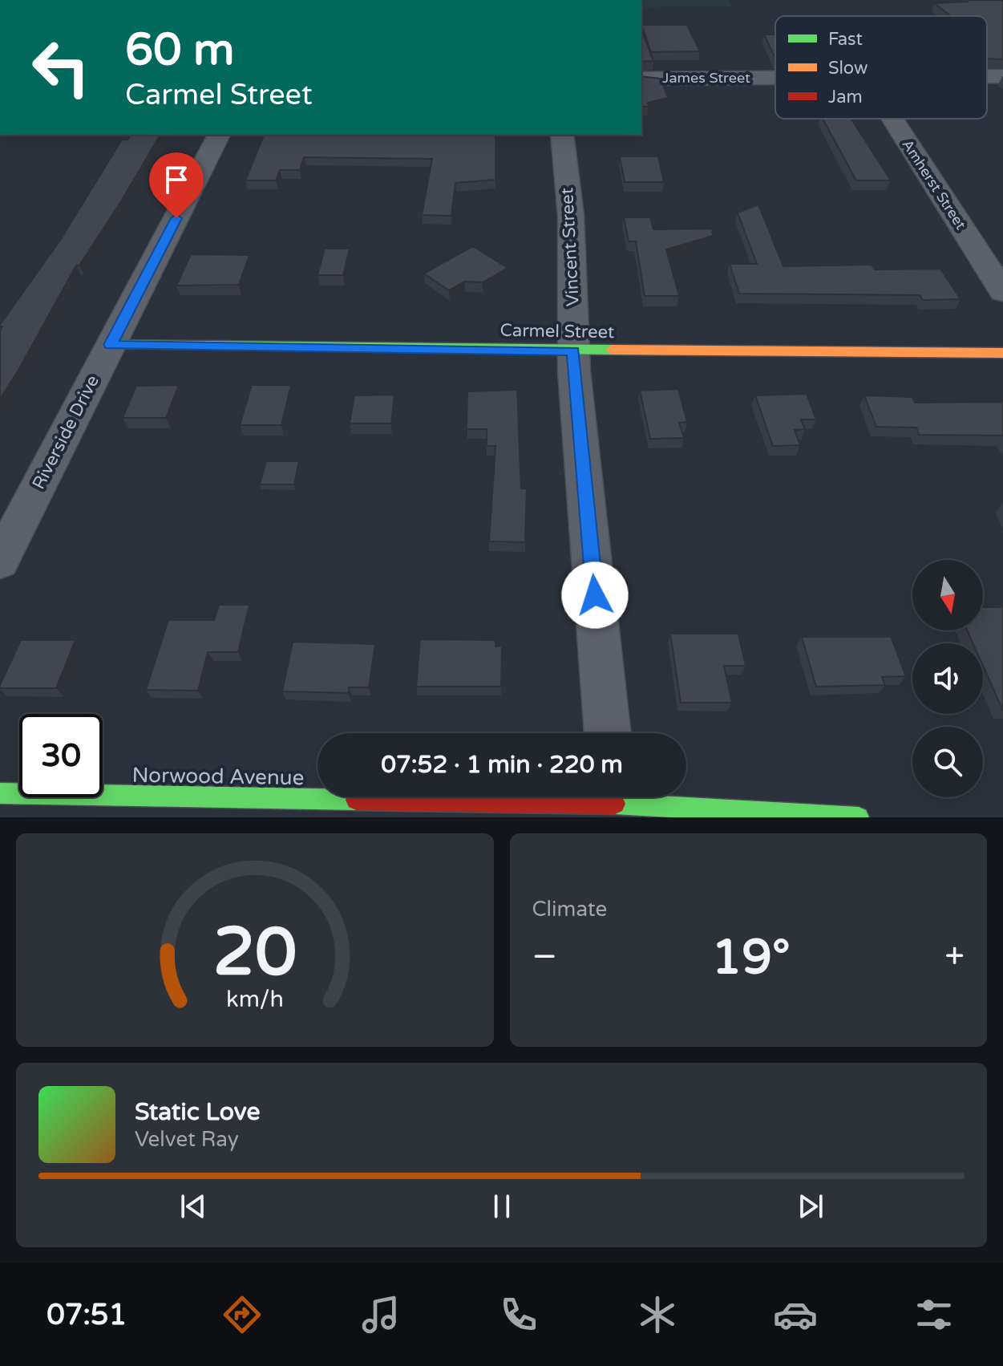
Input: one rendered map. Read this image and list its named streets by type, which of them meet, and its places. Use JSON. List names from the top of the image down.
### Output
{
  "streets": {
    "street": [
      "James Street",
      "Amherst Street",
      "Vincent Street",
      "Carmel Street",
      "Riverside Drive",
      "Norwood Avenue"
    ]
  },
  "crossings": [
    ["Vincent Street", "Carmel Street"],
    ["Carmel Street", "Riverside Drive"]
  ],
  "legend": ["Fast", "Slow", "Jam"],
  "north": "bottom",
  "page": {
    "turn": ["60 m", "Carmel Street"],
    "limit": "30",
    "trip": "07:52 · 1 min · 220 m",
    "tile": "Climate",
    "heat": ["−", "19°", "+"],
    "song": ["Static Love", "Velvet Ray"],
    "tabs": "07:51",
    "gauge": ["20", "km/h"]
  }
}
